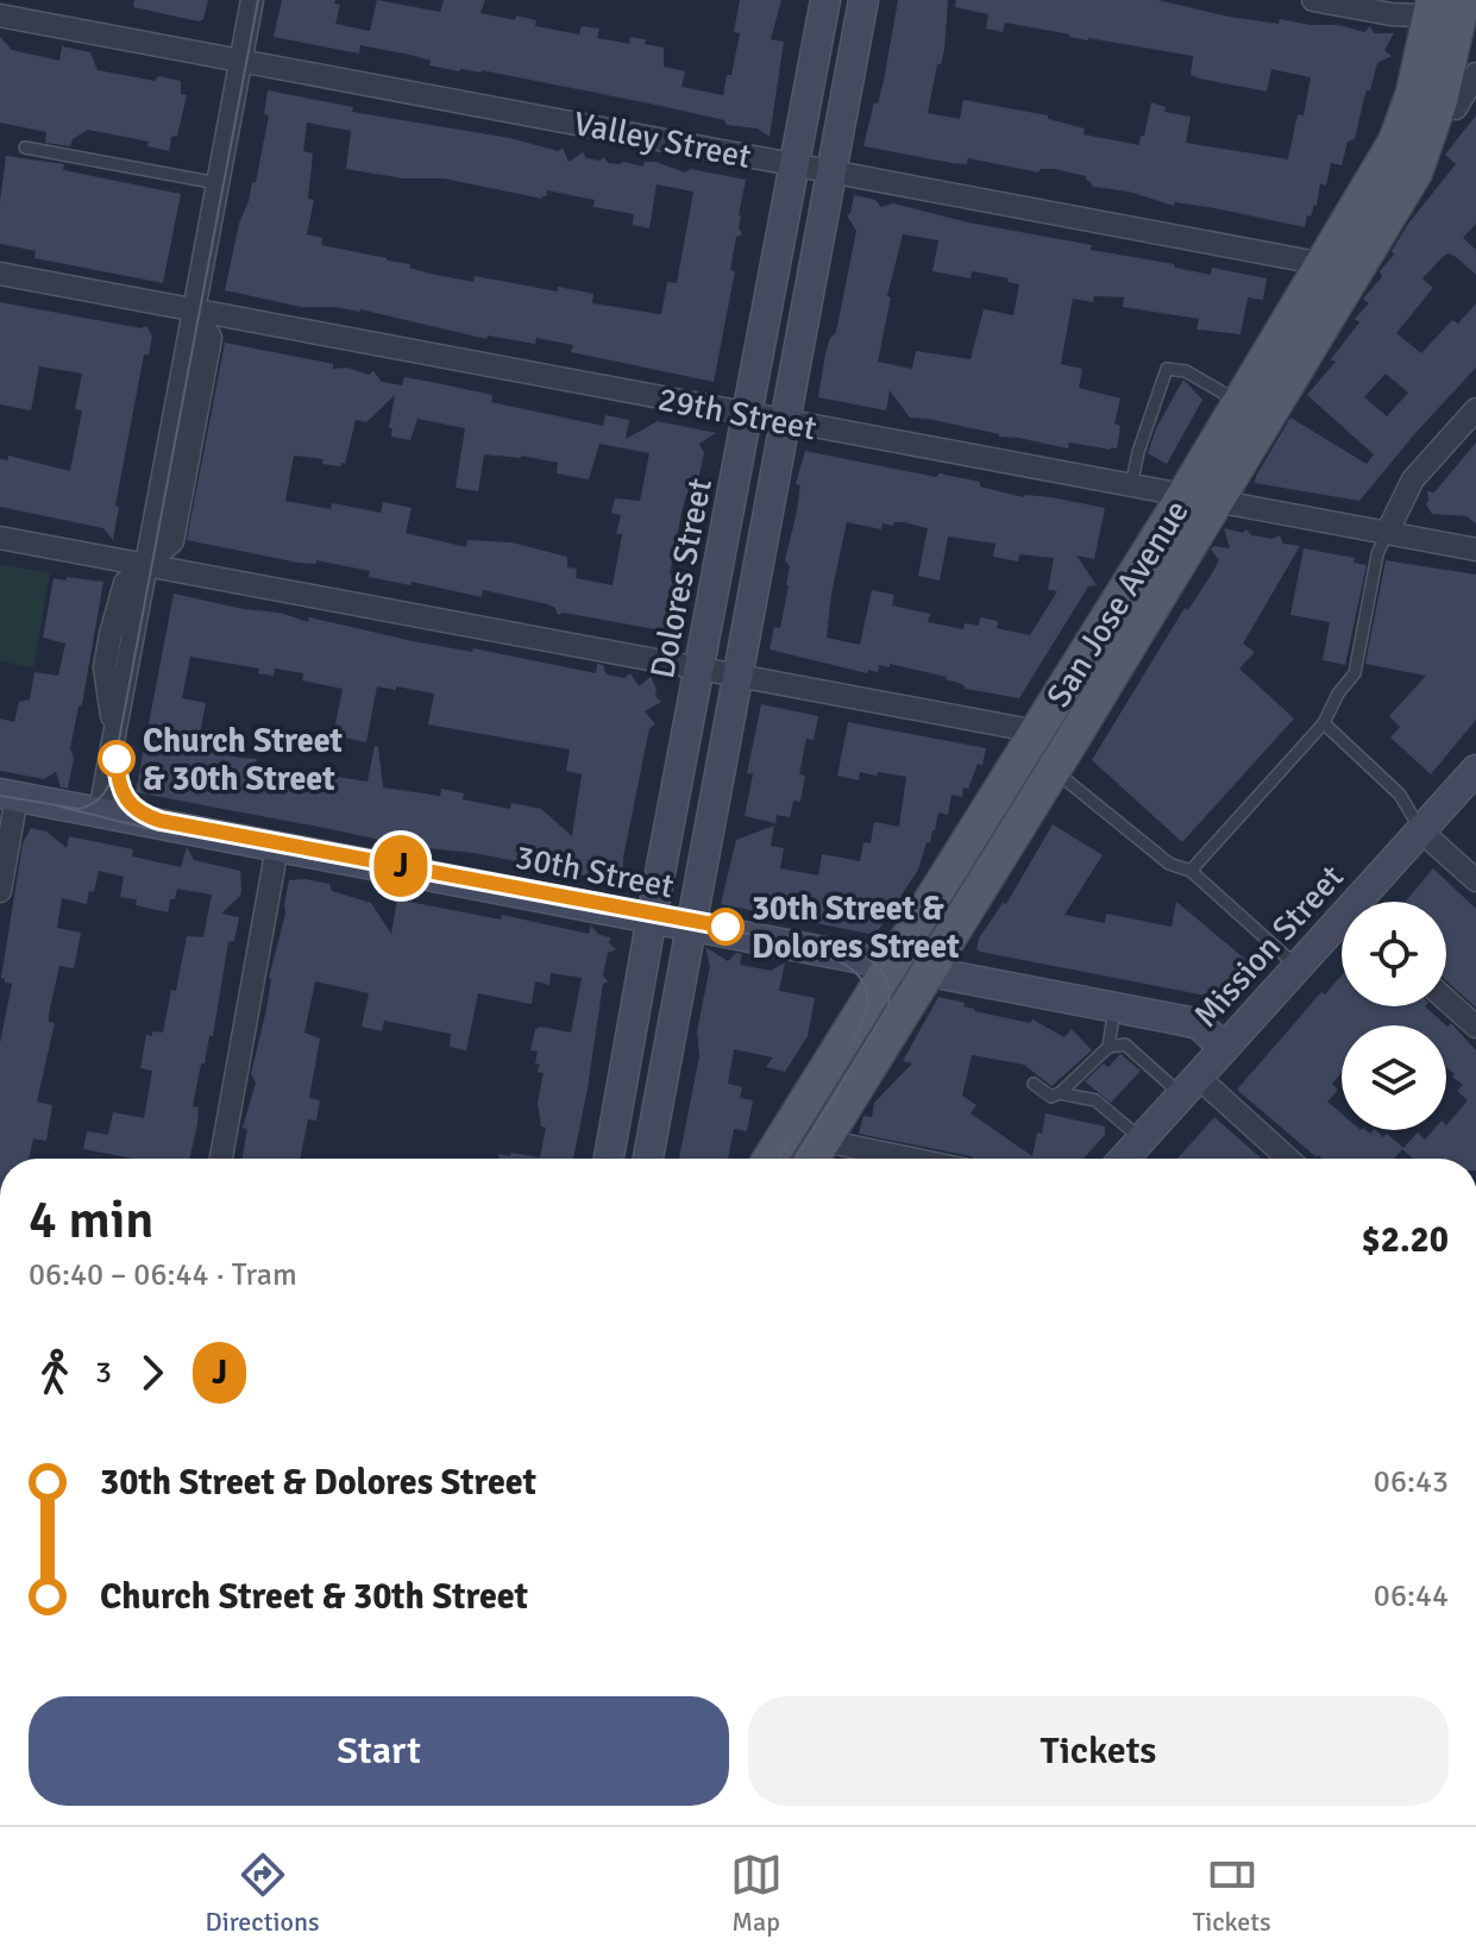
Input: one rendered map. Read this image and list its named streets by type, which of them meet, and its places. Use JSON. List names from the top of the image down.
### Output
{
  "streets": {
    "main road": [
      "Dolores Street",
      "San Jose Avenue",
      "30th Street",
      "Mission Street"
    ],
    "street": ["Valley Street", "29th Street"]
  },
  "crossings": [
    ["Valley Street", "Dolores Street"],
    ["Valley Street", "San Jose Avenue"],
    ["29th Street", "Dolores Street"],
    ["29th Street", "San Jose Avenue"],
    ["Dolores Street", "30th Street"],
    ["San Jose Avenue", "30th Street"],
    ["30th Street", "Mission Street"]
  ],
  "places": ["Church Street & 30th Street", "30th Street & Dolores Street"],
  "lines": ["tram line J"],
  "page": {
    "on_map": "J",
    "heading": ["4 min", "06:40 – 06:44 · Tram", "$2.20"],
    "legs": ["3", "J"],
    "list": [
      {
        "name": "30th Street & Dolores Street",
        "value": "06:43"
      },
      {
        "name": "Church Street & 30th Street",
        "value": "06:44"
      }
    ],
    "buttons": ["Start", "Tickets"],
    "tabs": ["Directions", "Map", "Tickets"]
  }
}
